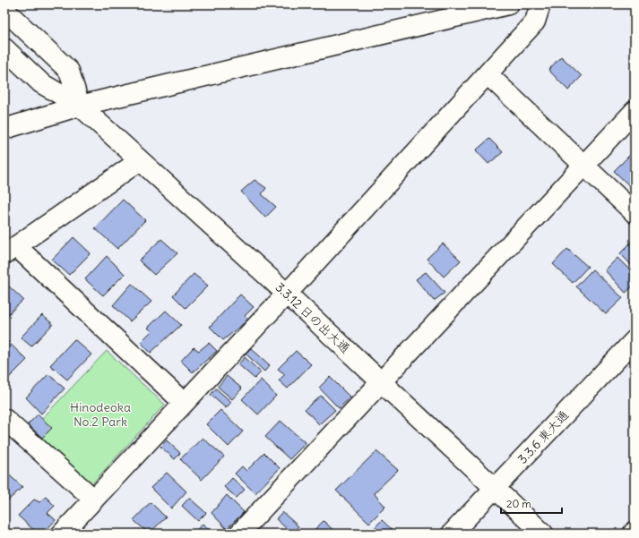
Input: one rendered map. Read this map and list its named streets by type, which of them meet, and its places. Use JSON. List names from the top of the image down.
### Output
{
  "streets": {
    "street": ["3.3.12 日の出大通", "3.3.6 東大通"]
  },
  "crossings": [
    ["3.3.12 日の出大通", "3.3.6 東大通"]
  ],
  "parks": ["Hinodeoka No.2 Park"],
  "scale_bar": "20 m"
}
